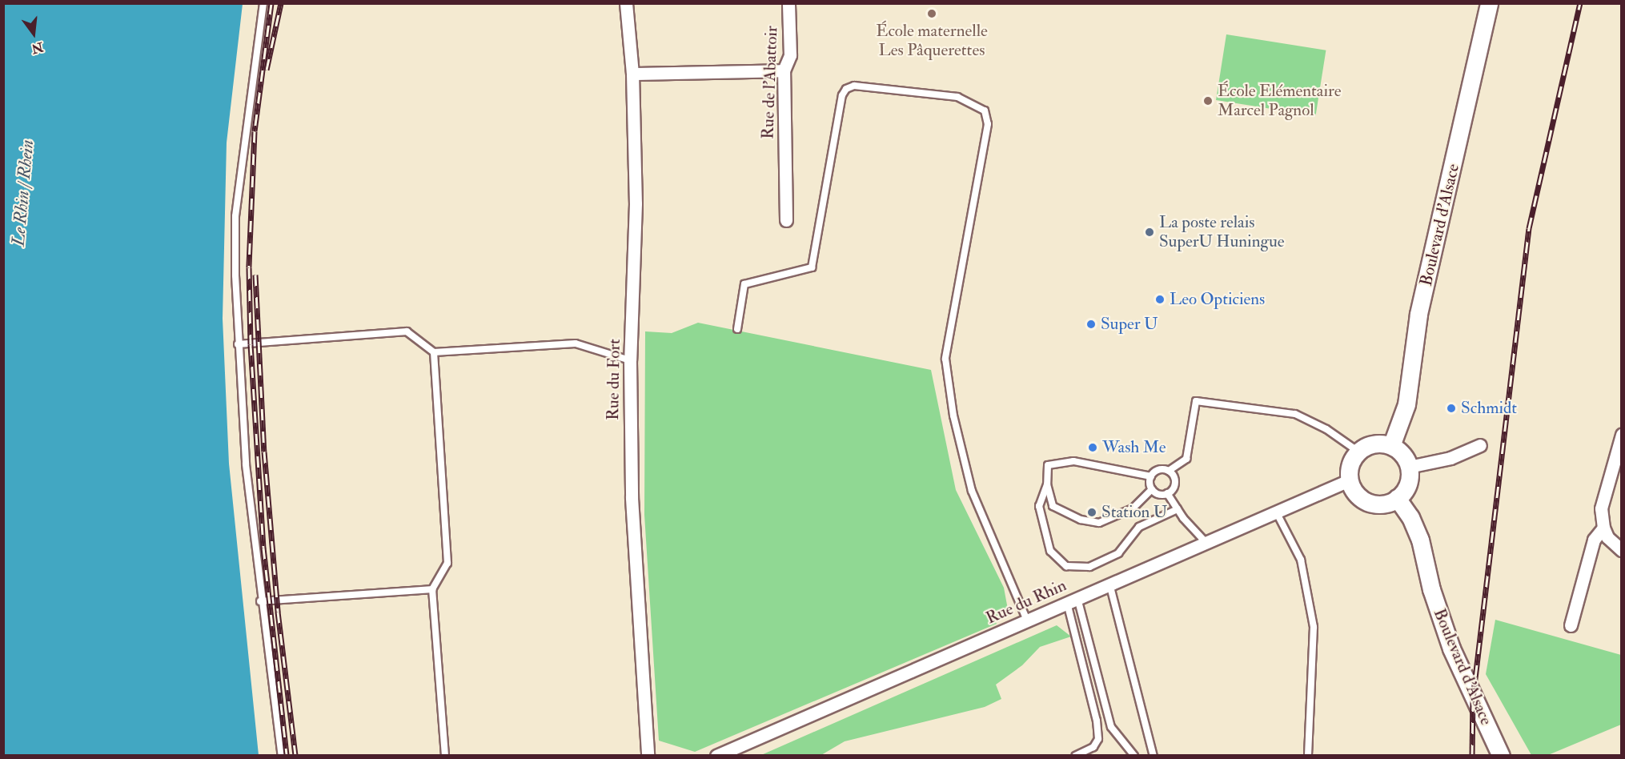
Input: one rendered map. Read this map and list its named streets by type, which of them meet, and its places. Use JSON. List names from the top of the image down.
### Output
{
  "streets": {
    "main road": ["Boulevard d'Alsace"],
    "street": ["Rue de l'Abattoir", "Rue du Fort", "Rue du Rhin"]
  },
  "crossings": [
    ["Boulevard d'Alsace", "Rue du Rhin"]
  ],
  "water": ["Le Rhin / Rhein"],
  "places": [
    "École maternelle Les Pâquerettes",
    "École Elémentaire Marcel Pagnol",
    "La poste relais SuperU Huningue",
    "Leo Opticiens",
    "Super U",
    "Schmidt",
    "Wash Me",
    "Station U"
  ],
  "north": "bottom"
}
